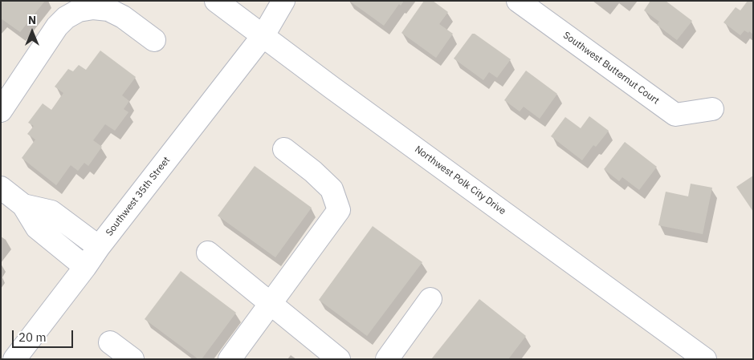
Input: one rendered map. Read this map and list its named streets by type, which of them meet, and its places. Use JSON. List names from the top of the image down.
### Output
{
  "streets": {
    "street": ["Southwest Butternut Court", "Northwest Polk City Drive", "Southwest 35th Street"]
  },
  "crossings": [
    ["Northwest Polk City Drive", "Southwest 35th Street"]
  ],
  "scale_bar": "20 m",
  "north": "top"
}
